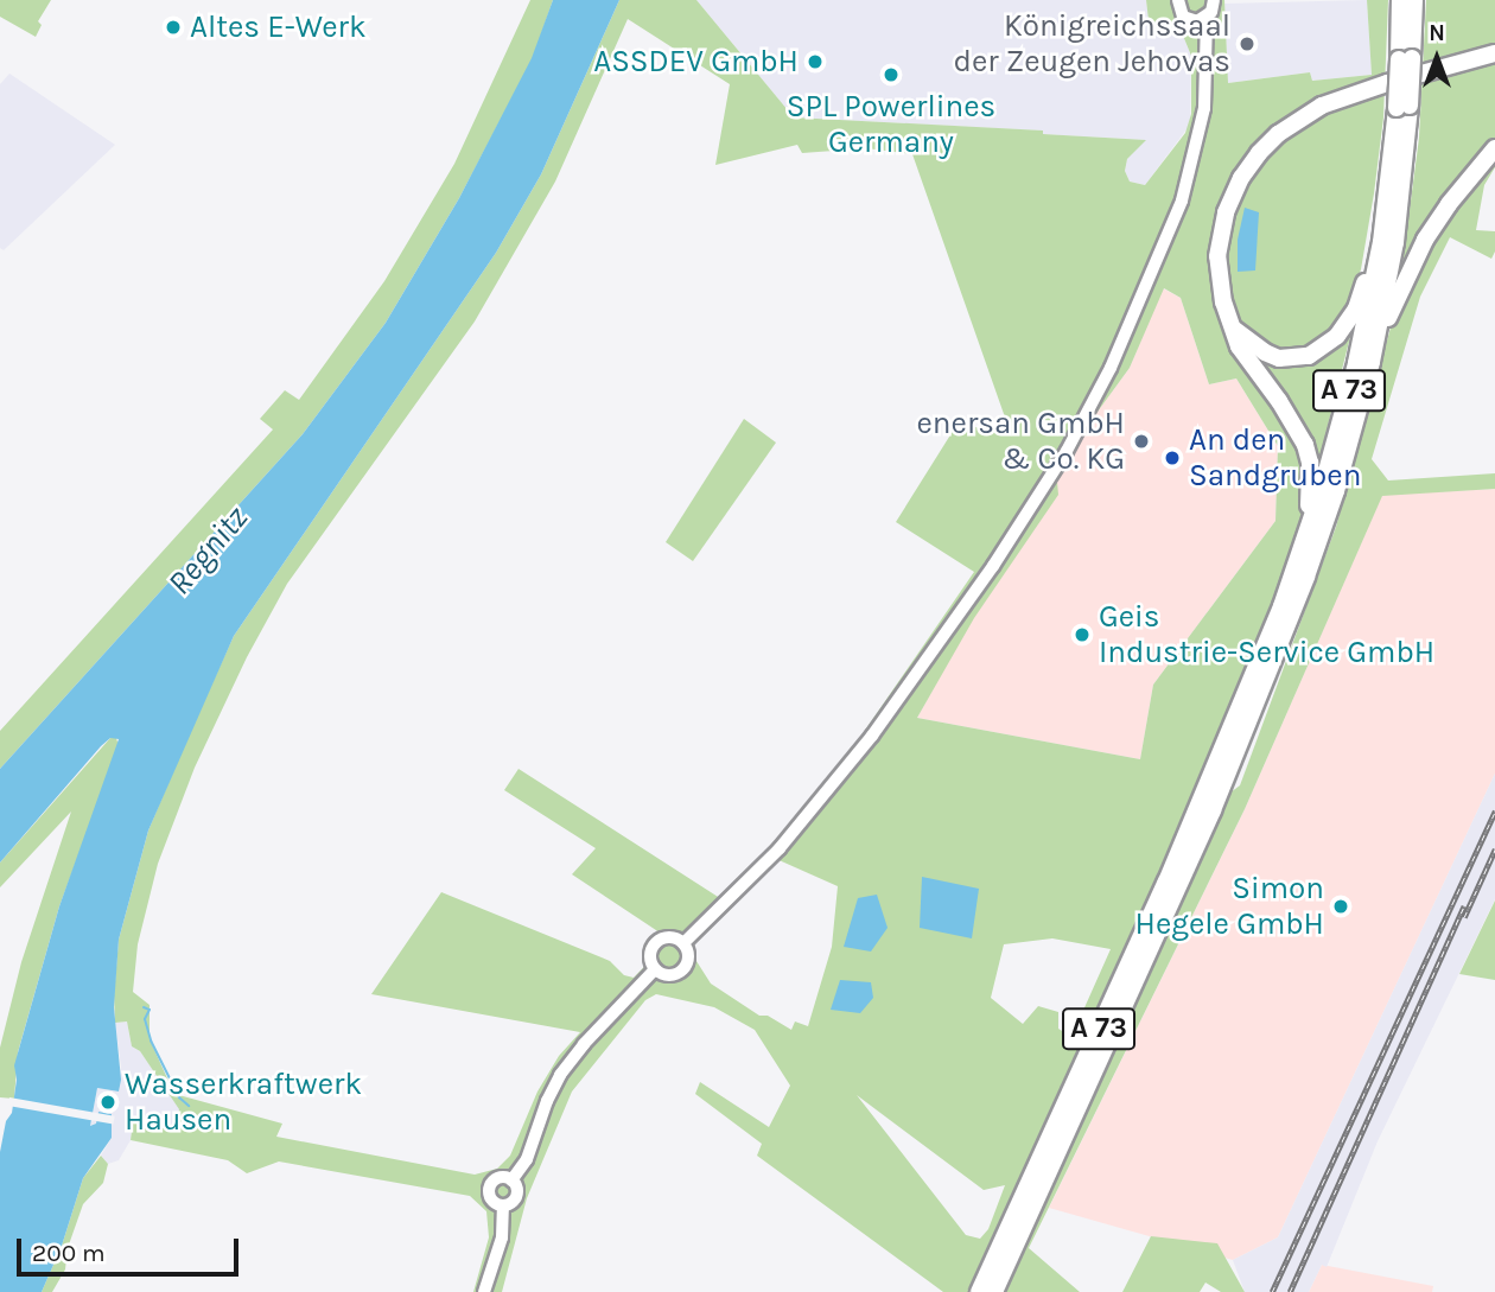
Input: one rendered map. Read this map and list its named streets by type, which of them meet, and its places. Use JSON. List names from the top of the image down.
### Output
{
  "streets": {
    "highway": ["A 73"]
  },
  "water": ["Regnitz"],
  "places": [
    "Altes E-Werk",
    "Königreichssaal der Zeugen Jehovas",
    "ASSDEV GmbH",
    "SPL Powerlines Germany",
    "enersan GmbH & Co. KG",
    "An den Sandgruben",
    "Geis Industrie-Service GmbH",
    "Simon Hegele GmbH",
    "Wasserkraftwerk Hausen"
  ],
  "scale_bar": "200 m",
  "north": "top"
}
